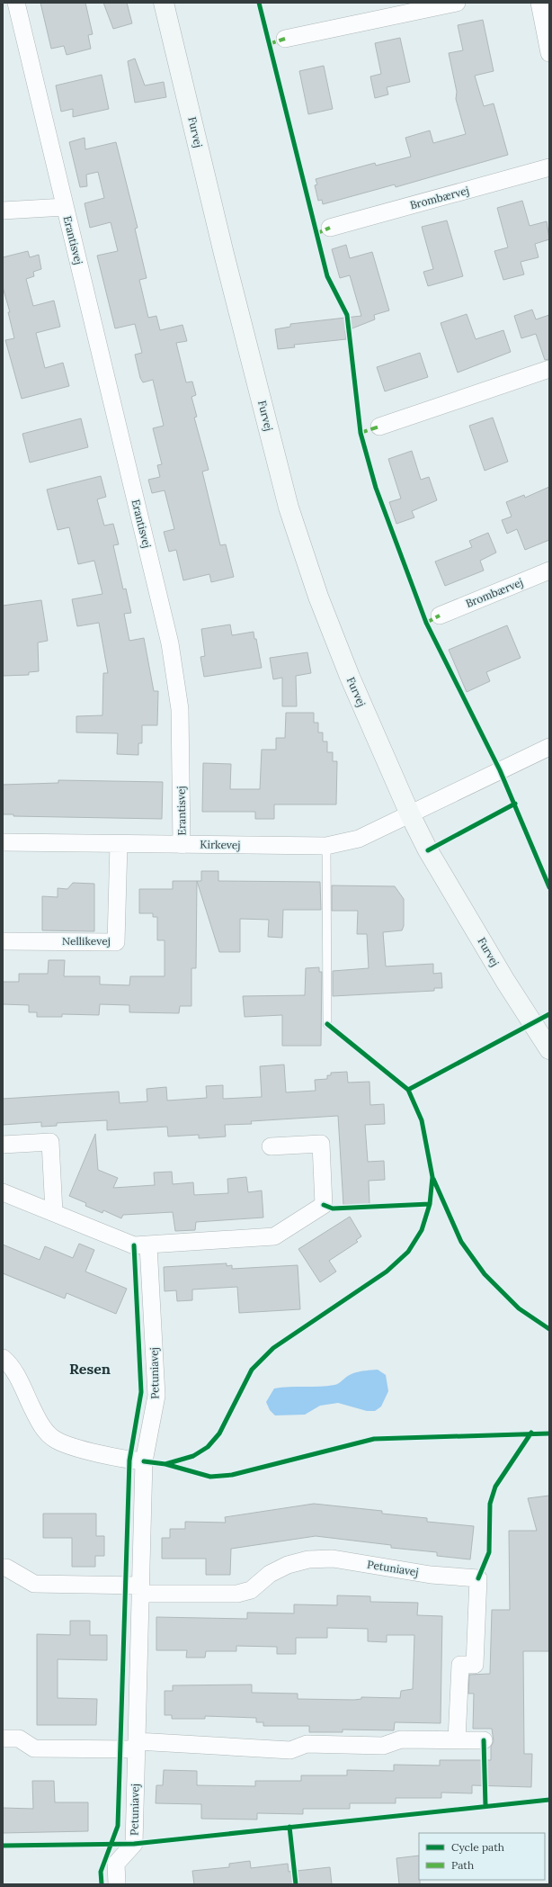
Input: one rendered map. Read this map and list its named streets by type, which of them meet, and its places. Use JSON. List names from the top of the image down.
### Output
{
  "streets": {
    "main road": ["Furvej"],
    "street": [
      "Brombærvej",
      "Erantisvej",
      "Kirkevej",
      "Nellikevej",
      "Petuniavej"
    ]
  },
  "crossings": [
    ["Furvej", "Kirkevej"],
    ["Erantisvej", "Kirkevej"],
    ["Kirkevej", "Nellikevej"]
  ],
  "districts": ["Resen"],
  "legend": ["Cycle path", "Path"]
}
